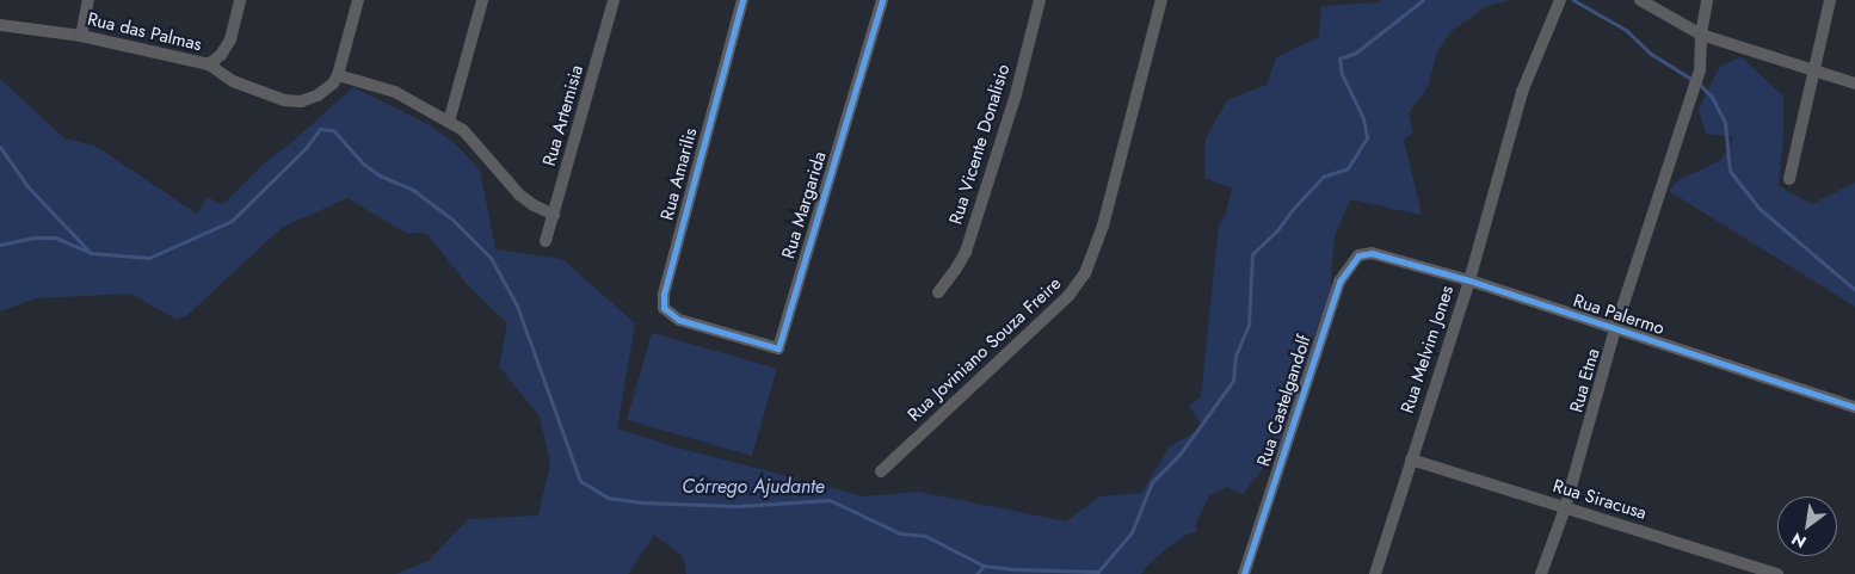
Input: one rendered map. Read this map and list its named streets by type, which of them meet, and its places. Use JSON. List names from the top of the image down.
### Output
{
  "streets": {
    "street": [
      "Rua das Palmas",
      "Rua Artemisia",
      "Rua Vicente Donalisio",
      "Rua Amarilis",
      "Rua Margarida",
      "Rua Palermo",
      "Rua Joviniano Souza Freire",
      "Rua Melvim Jones",
      "Rua Etna",
      "Rua Castelgandolf",
      "Rua Siracusa"
    ]
  },
  "crossings": [
    ["Rua Amarilis", "Rua Margarida"],
    ["Rua Palermo", "Rua Melvim Jones"],
    ["Rua Palermo", "Rua Etna"],
    ["Rua Palermo", "Rua Castelgandolf"],
    ["Rua Melvim Jones", "Rua Siracusa"],
    ["Rua Etna", "Rua Siracusa"]
  ],
  "water": ["Córrego Ajudante"],
  "north": "bottom left"
}
